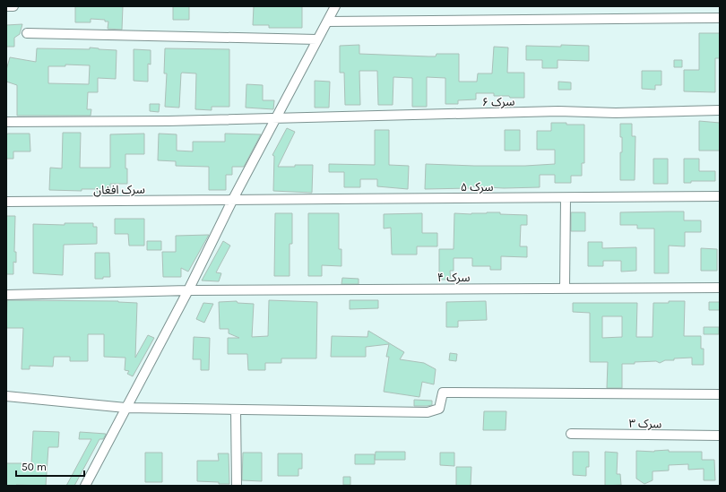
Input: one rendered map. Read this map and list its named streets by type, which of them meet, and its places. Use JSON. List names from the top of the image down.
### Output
{
  "streets": {
    "street": [
      "سرک ۶",
      "سرک ۵",
      "سرک افغان",
      "سرک ۴",
      "سرک ۳"
    ]
  },
  "crossings": [
    ["سرک ۵", "سرک افغان"]
  ],
  "scale_bar": "50 m"
}
